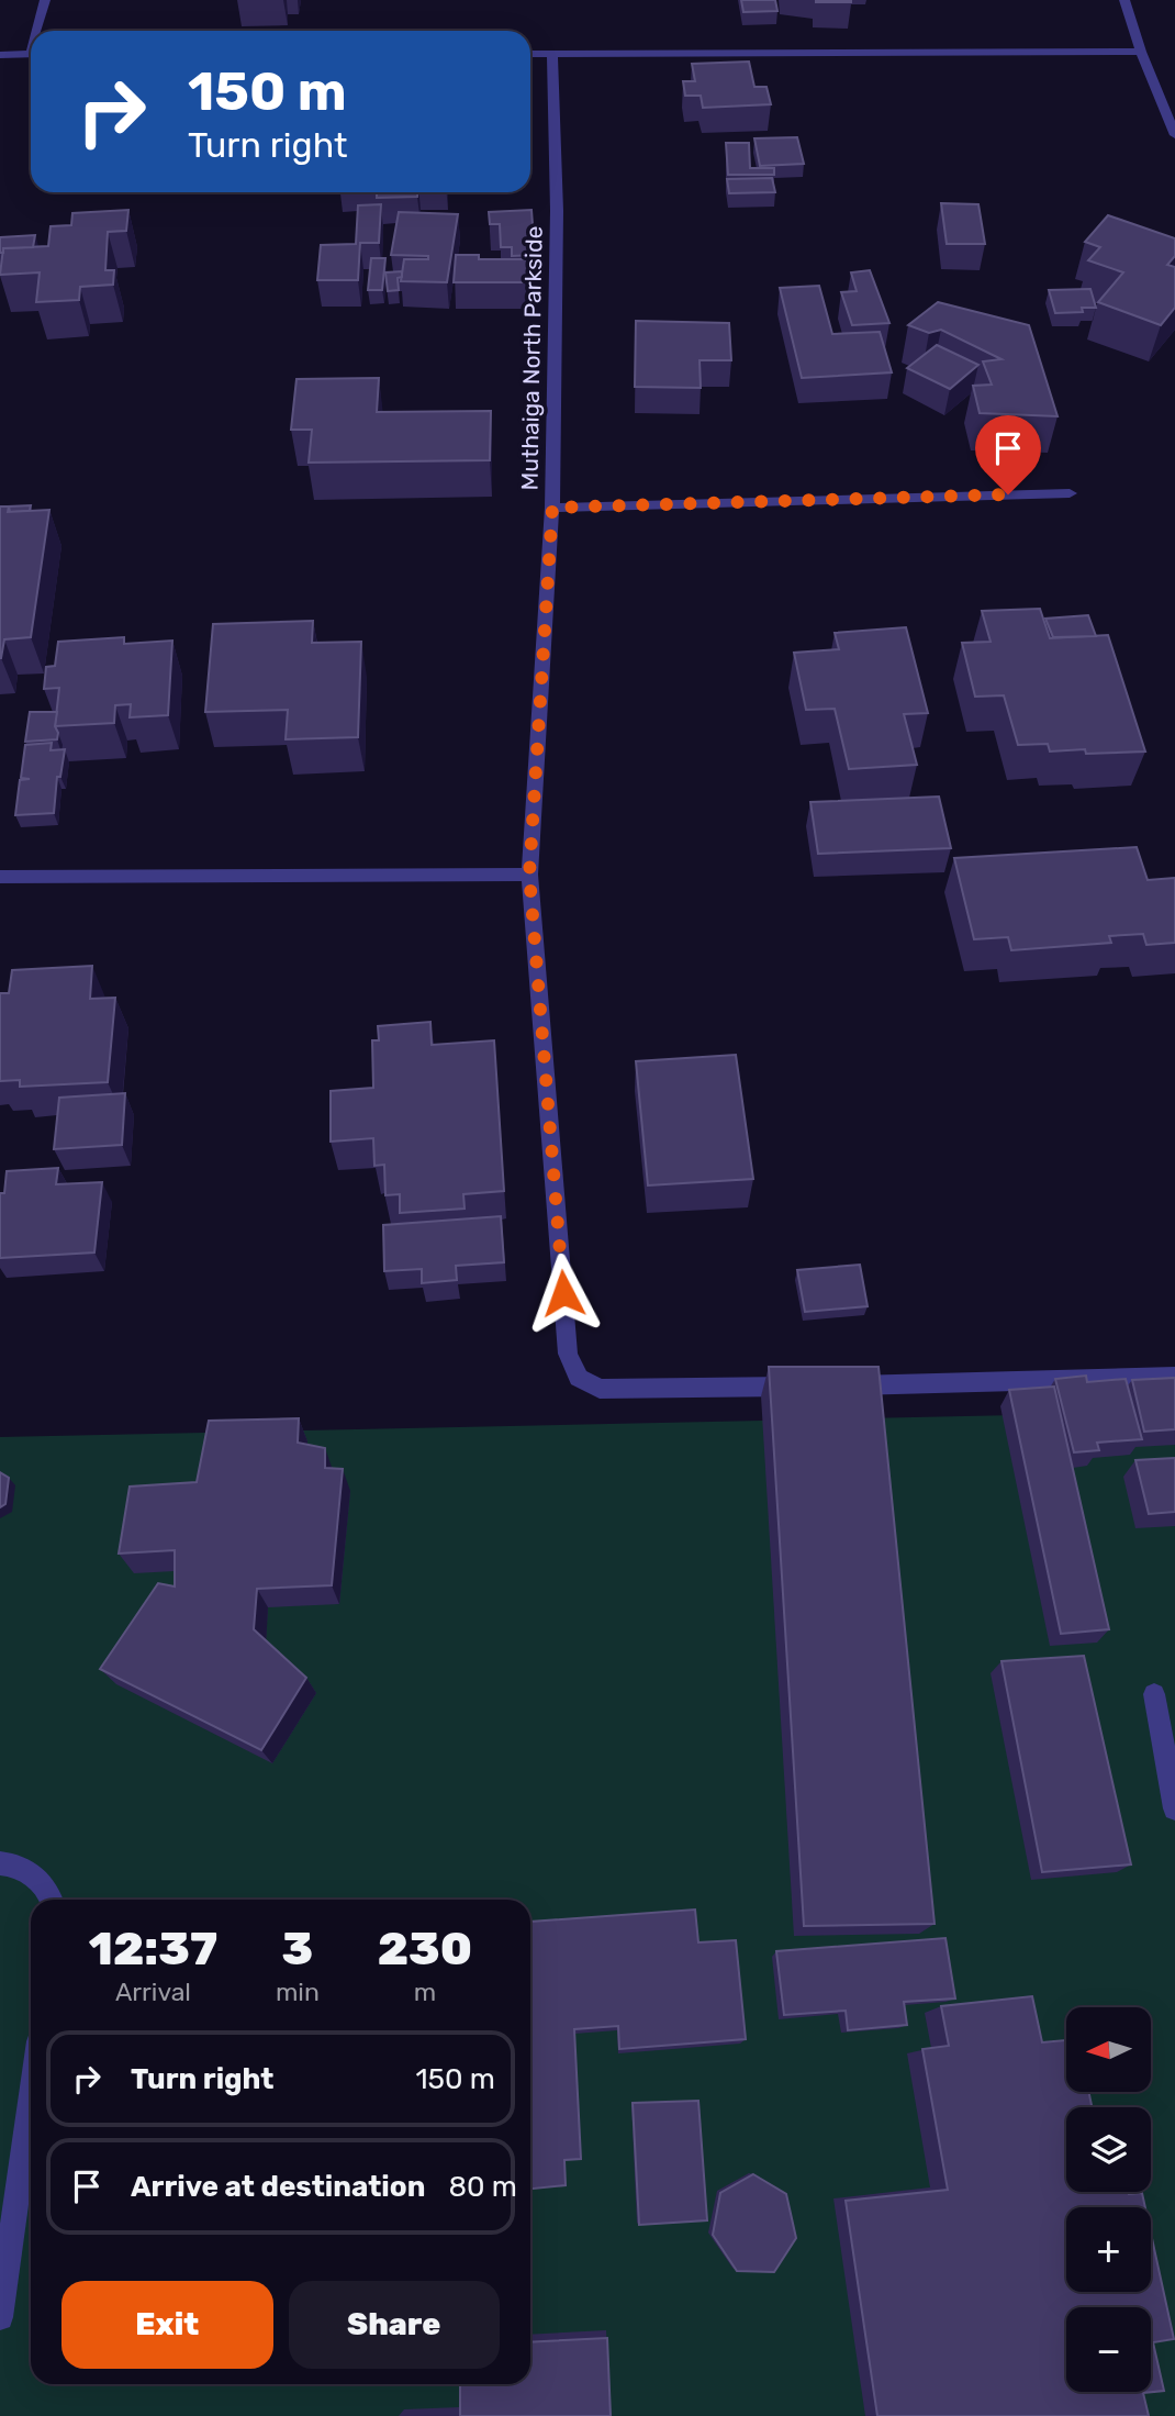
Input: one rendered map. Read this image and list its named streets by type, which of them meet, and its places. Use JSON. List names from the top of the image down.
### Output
{
  "streets": {
    "street": ["Muthaiga North Parkside"]
  },
  "north": "left",
  "page": {
    "turn": ["150 m", "Turn right"],
    "eta": [
      "12:37",
      "Arrival",
      "3",
      "min",
      "230",
      "m"
    ],
    "map_buttons": ["+", "−"],
    "list": [
      {
        "name": "Turn right",
        "value": "150 m"
      },
      {
        "name": "Arrive at destination",
        "value": "80 m"
      }
    ],
    "buttons": ["Exit", "Share"]
  }
}
